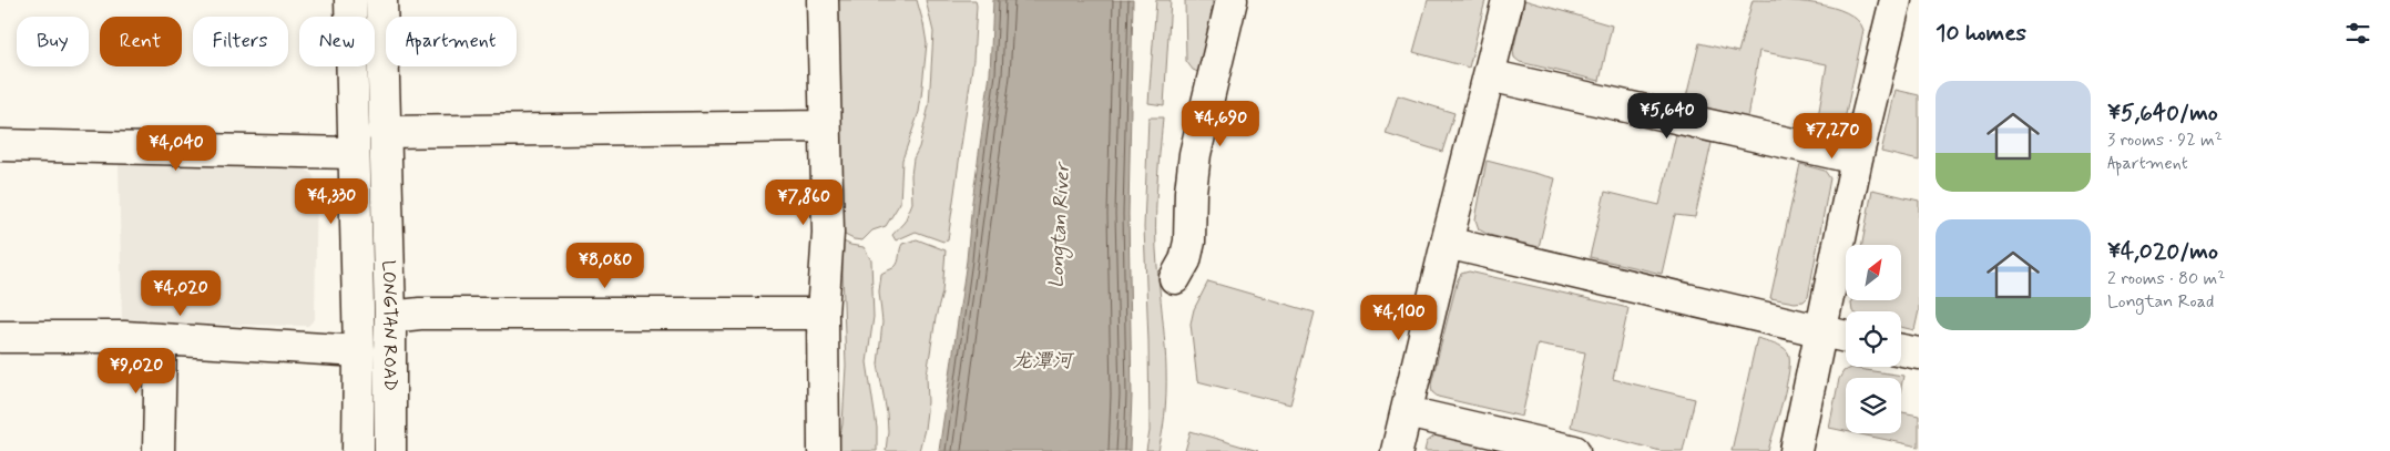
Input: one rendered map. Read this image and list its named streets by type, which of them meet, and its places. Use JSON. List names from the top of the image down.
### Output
{
  "streets": {
    "street": ["LONGTAN ROAD"]
  },
  "water": ["Longtan River", "龙潭河"],
  "north": "top right",
  "page": {
    "heading": "10 homes",
    "chip": [
      "Buy",
      "Rent",
      "Filters",
      "New",
      "Apartment"
    ],
    "list": [
      {
        "name": "¥5,640/mo",
        "note": "3 rooms · 92 m² · Apartment"
      },
      {
        "name": "¥4,020/mo",
        "note": "2 rooms · 80 m² · Longtan Road"
      }
    ],
    "price": [
      "¥5,640",
      "¥4,690",
      "¥7,270",
      "¥4,040",
      "¥4,330",
      "¥7,860",
      "¥8,080",
      "¥4,020",
      "¥4,100",
      "¥9,020"
    ]
  }
}
